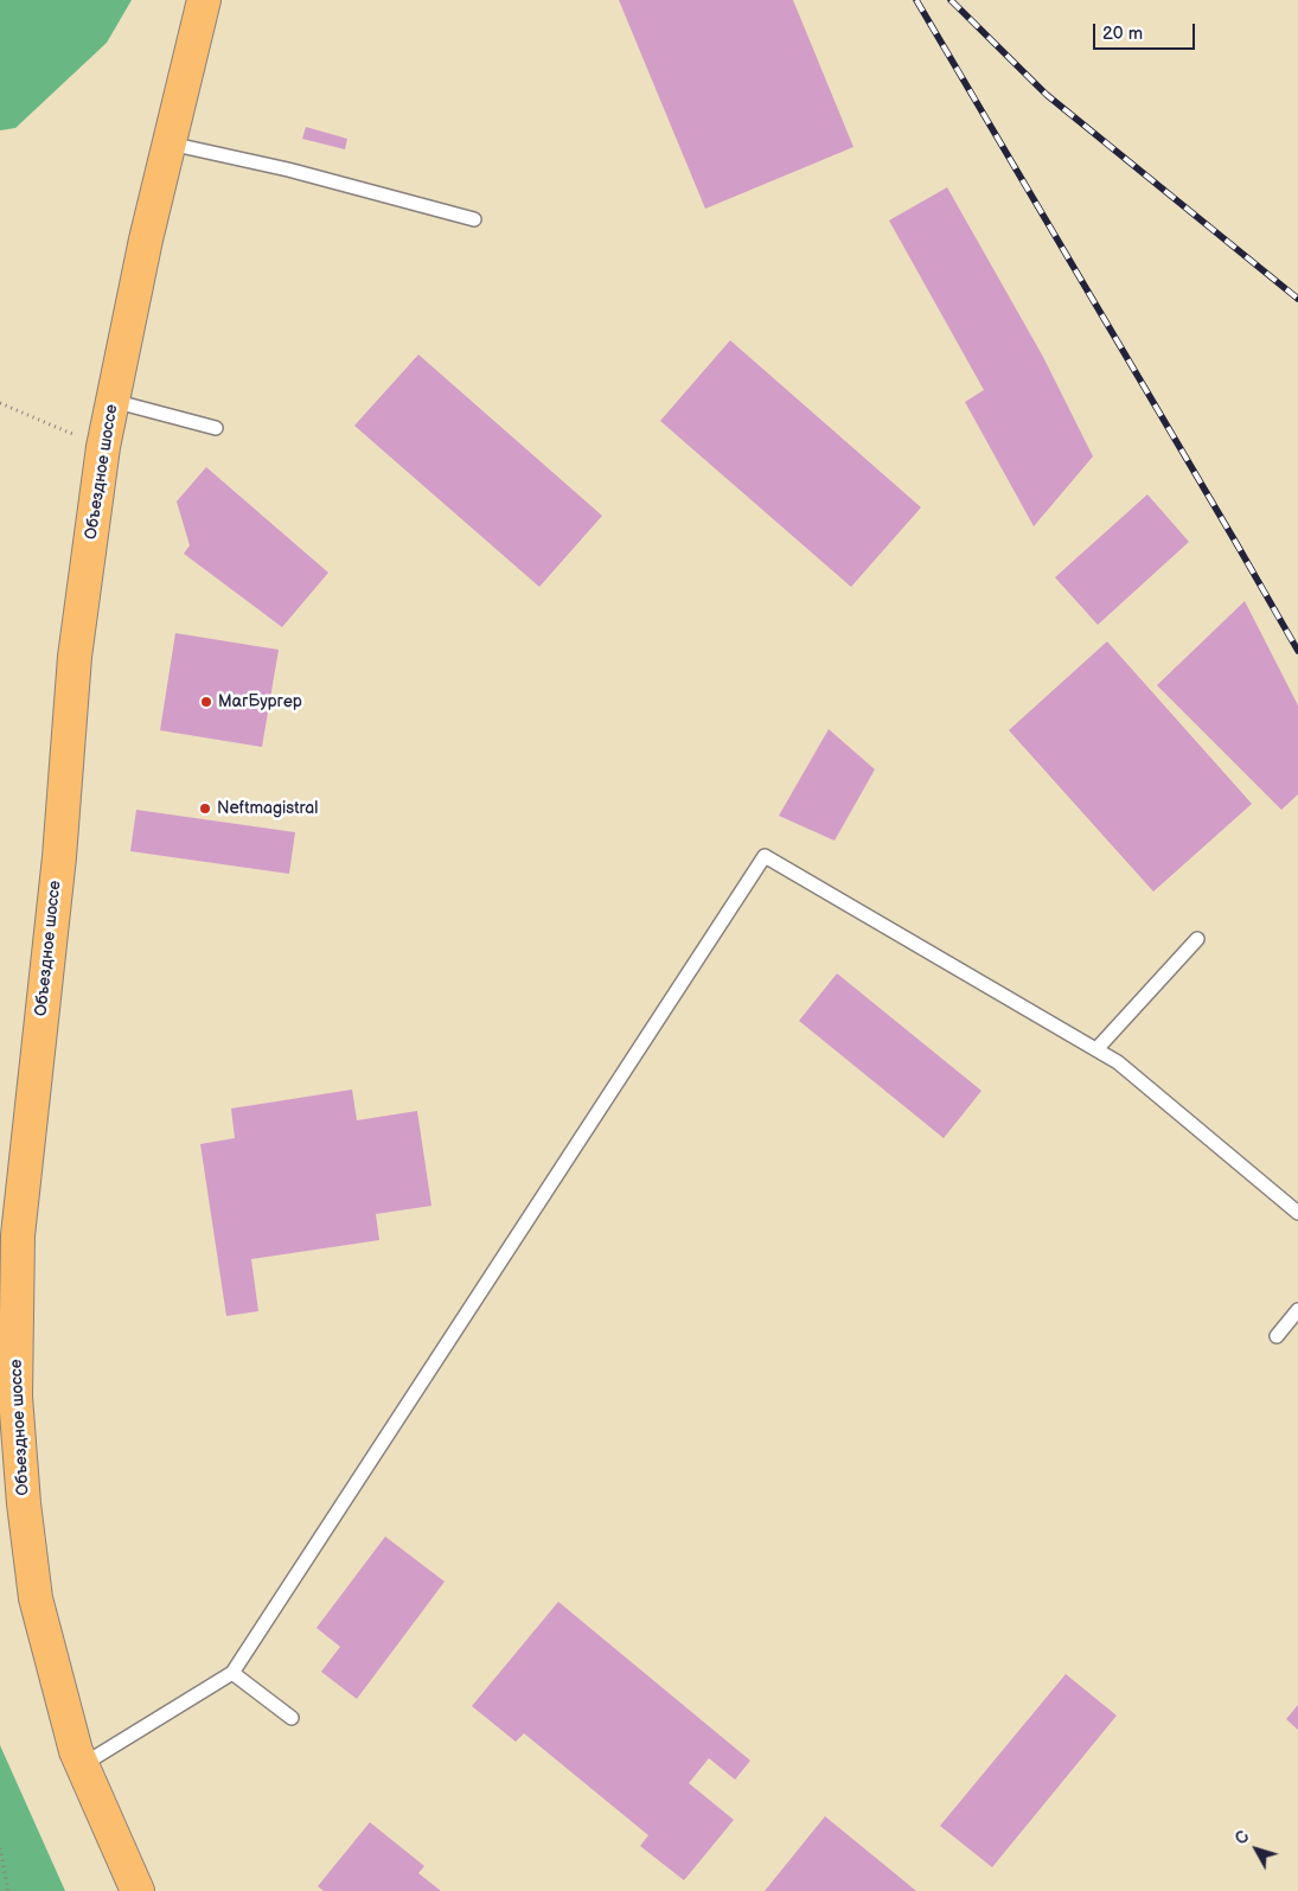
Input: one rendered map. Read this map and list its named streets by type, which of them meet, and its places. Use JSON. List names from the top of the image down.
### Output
{
  "streets": {
    "main road": ["Объездное шоссе"]
  },
  "places": ["МагБургер", "Neftmagistral"],
  "scale_bar": "20 m",
  "north": "top left"
}
